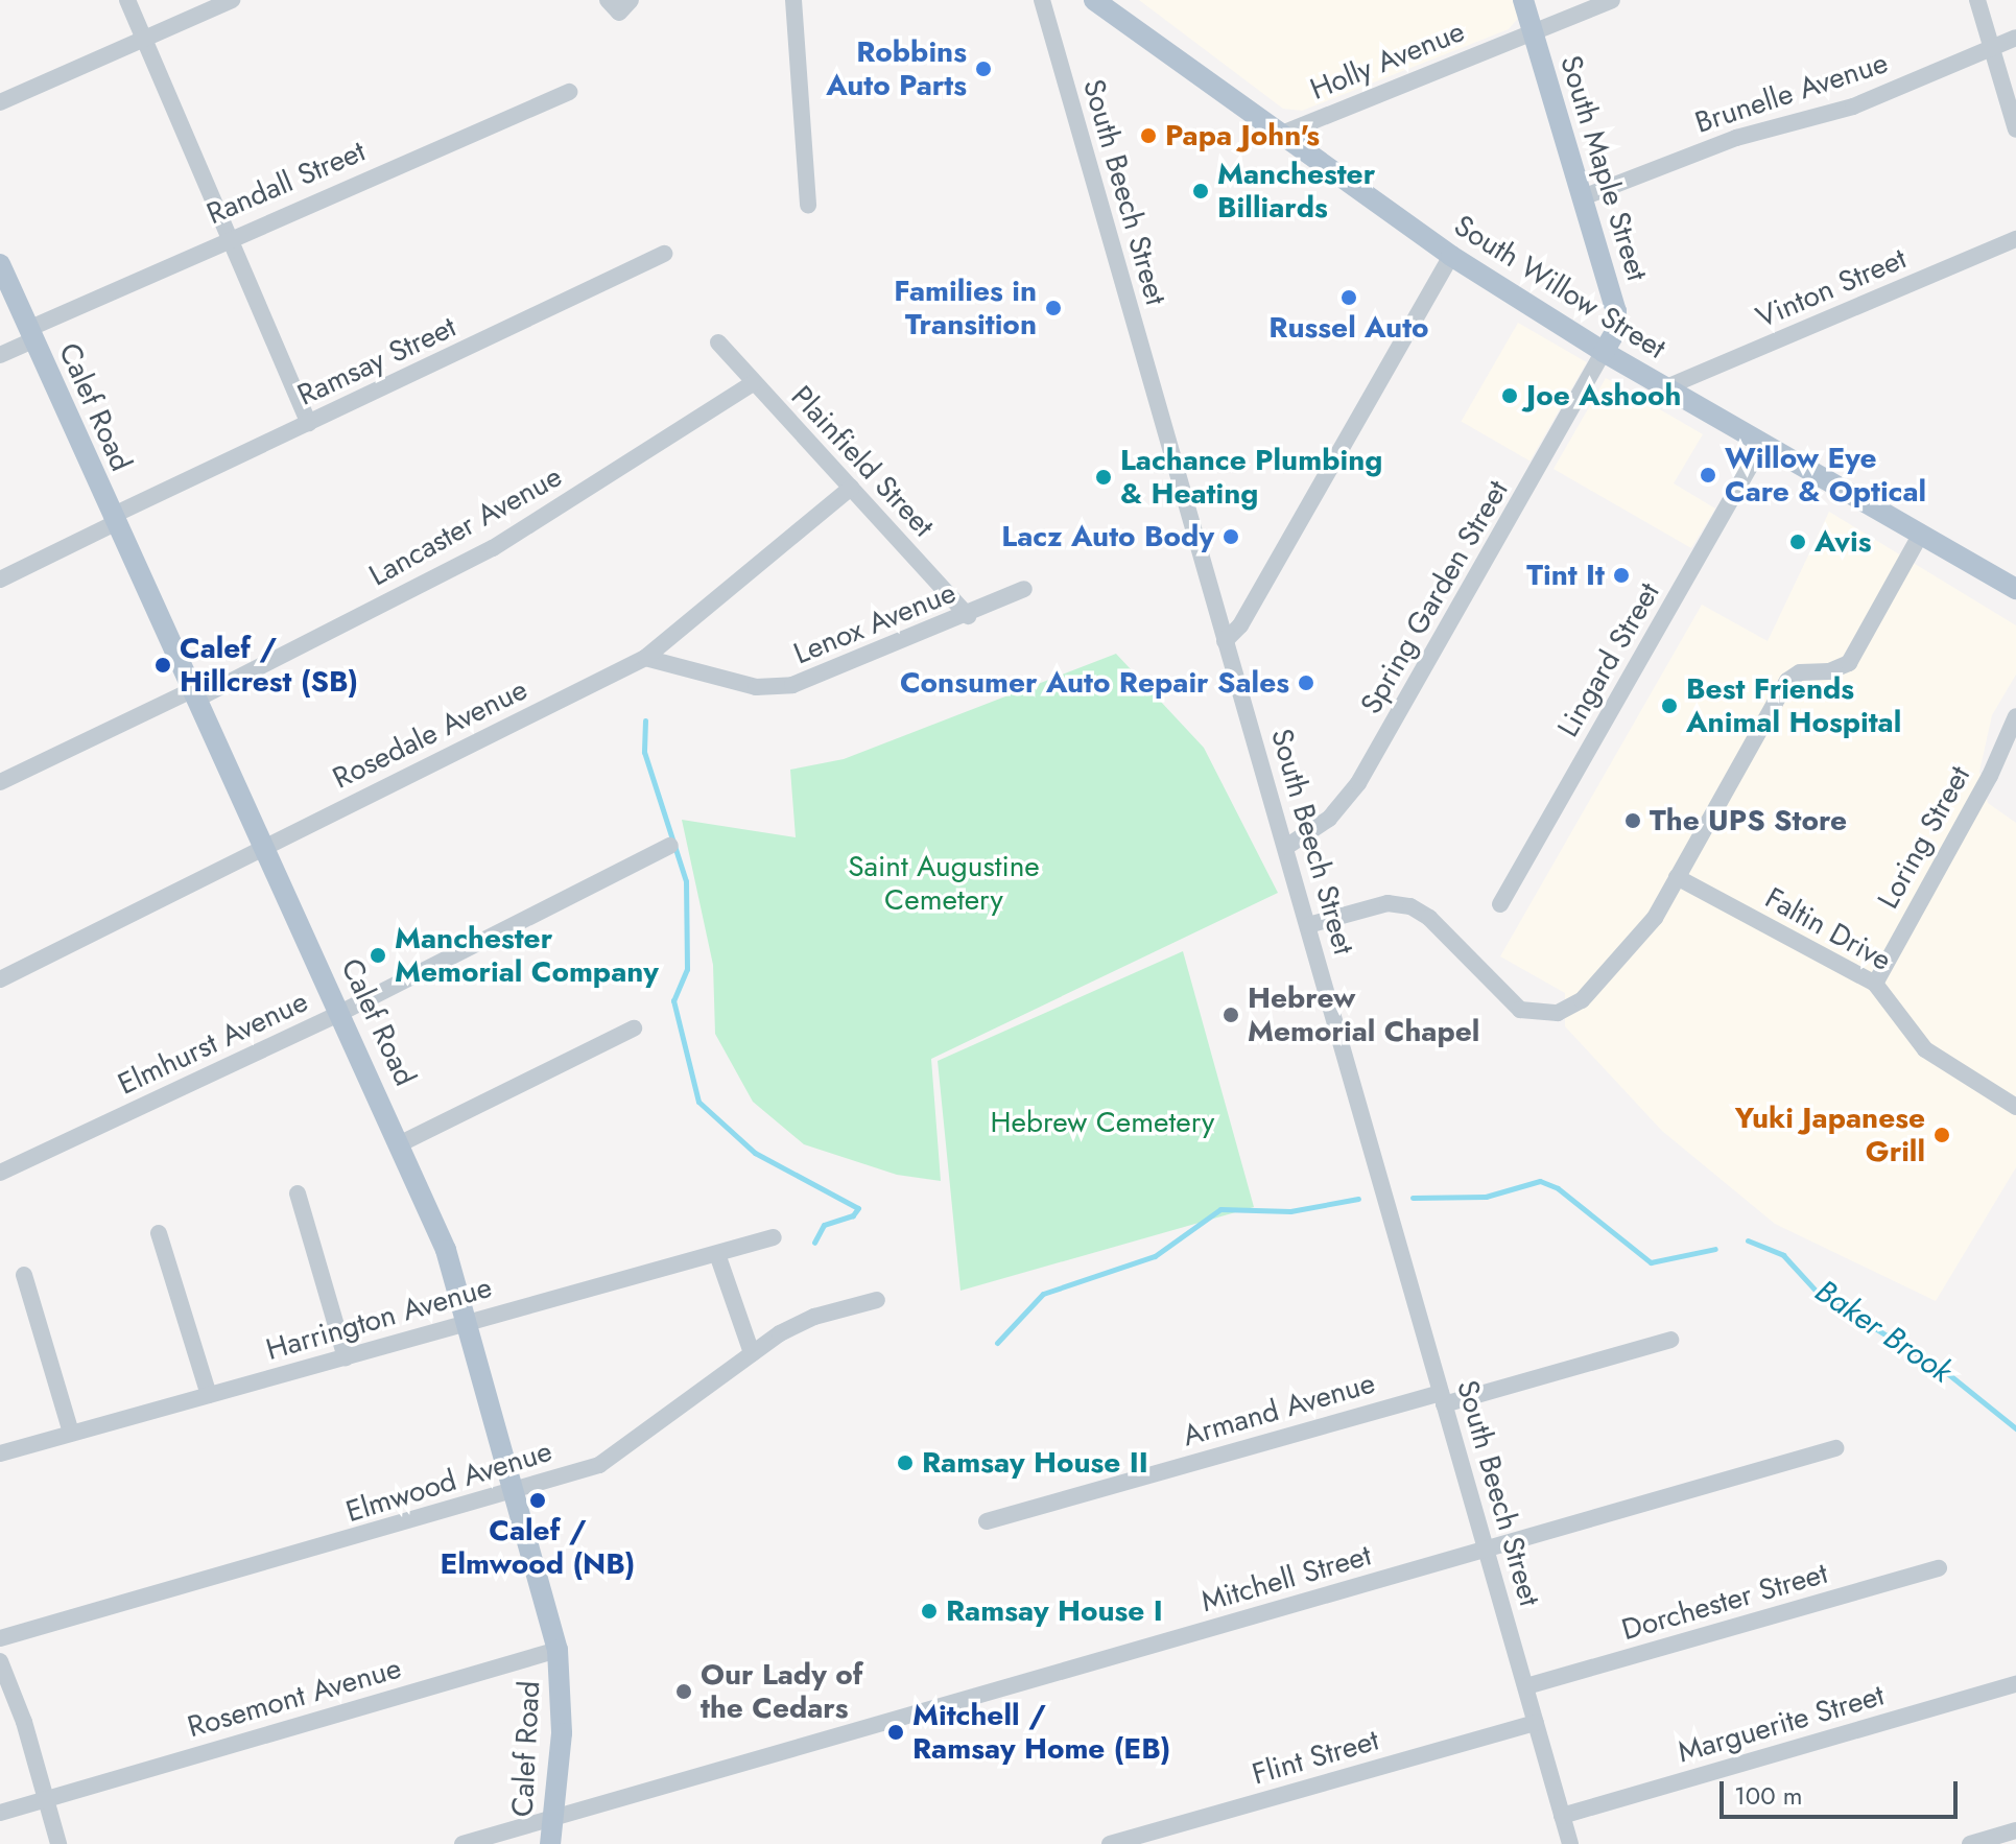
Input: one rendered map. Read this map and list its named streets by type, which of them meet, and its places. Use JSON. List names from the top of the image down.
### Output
{
  "streets": {
    "main road": ["South Maple Street", "South Willow Street", "Calef Road"],
    "street": [
      "Holly Avenue",
      "Brunelle Avenue",
      "Randall Street",
      "South Beech Street",
      "Vinton Street",
      "Ramsay Street",
      "Plainfield Street",
      "Lancaster Avenue",
      "Spring Garden Street",
      "Lenox Avenue",
      "Lingard Street",
      "Rosedale Avenue",
      "Loring Street",
      "Faltin Drive",
      "Elmhurst Avenue",
      "Harrington Avenue",
      "Armand Avenue",
      "Elmwood Avenue",
      "Mitchell Street",
      "Dorchester Street",
      "Rosemont Avenue",
      "Marguerite Street",
      "Flint Street"
    ]
  },
  "crossings": [
    ["Holly Avenue", "South Maple Street"],
    ["Holly Avenue", "South Willow Street"],
    ["Brunelle Avenue", "South Maple Street"],
    ["South Maple Street", "South Willow Street"],
    ["South Maple Street", "Spring Garden Street"],
    ["Randall Street", "Calef Road"],
    ["South Beech Street", "Spring Garden Street"],
    ["South Beech Street", "Armand Avenue"],
    ["South Beech Street", "Mitchell Street"],
    ["South Beech Street", "Dorchester Street"],
    ["South Beech Street", "Marguerite Street"],
    ["South Beech Street", "Flint Street"],
    ["South Willow Street", "Vinton Street"],
    ["South Willow Street", "Spring Garden Street"],
    ["South Willow Street", "Lingard Street"],
    ["Ramsay Street", "Calef Road"],
    ["Calef Road", "Lancaster Avenue"],
    ["Calef Road", "Rosedale Avenue"],
    ["Calef Road", "Elmhurst Avenue"],
    ["Calef Road", "Harrington Avenue"],
    ["Calef Road", "Elmwood Avenue"],
    ["Calef Road", "Mitchell Street"],
    ["Calef Road", "Rosemont Avenue"],
    ["Plainfield Street", "Lancaster Avenue"],
    ["Plainfield Street", "Lenox Avenue"],
    ["Plainfield Street", "Rosedale Avenue"],
    ["Lenox Avenue", "Rosedale Avenue"],
    ["Loring Street", "Faltin Drive"]
  ],
  "water": ["Baker Brook"],
  "parks": ["Saint Augustine Cemetery", "Hebrew Cemetery"],
  "places": [
    "Robbins Auto Parts",
    "Papa John's",
    "Manchester Billiards",
    "Russel Auto",
    "Families in Transition",
    "Joe Ashooh",
    "Willow Eye Care & Optical",
    "Lachance Plumbing & Heating",
    "Lacz Auto Body",
    "Avis",
    "Tint It",
    "Calef / Hillcrest (SB)",
    "Consumer Auto Repair Sales",
    "Best Friends Animal Hospital",
    "The UPS Store",
    "Manchester Memorial Company",
    "Hebrew Memorial Chapel",
    "Yuki Japanese Grill",
    "Ramsay House II",
    "Calef / Elmwood (NB)",
    "Ramsay House I",
    "Our Lady of the Cedars",
    "Mitchell / Ramsay Home (EB)"
  ],
  "scale_bar": "100 m"
}
